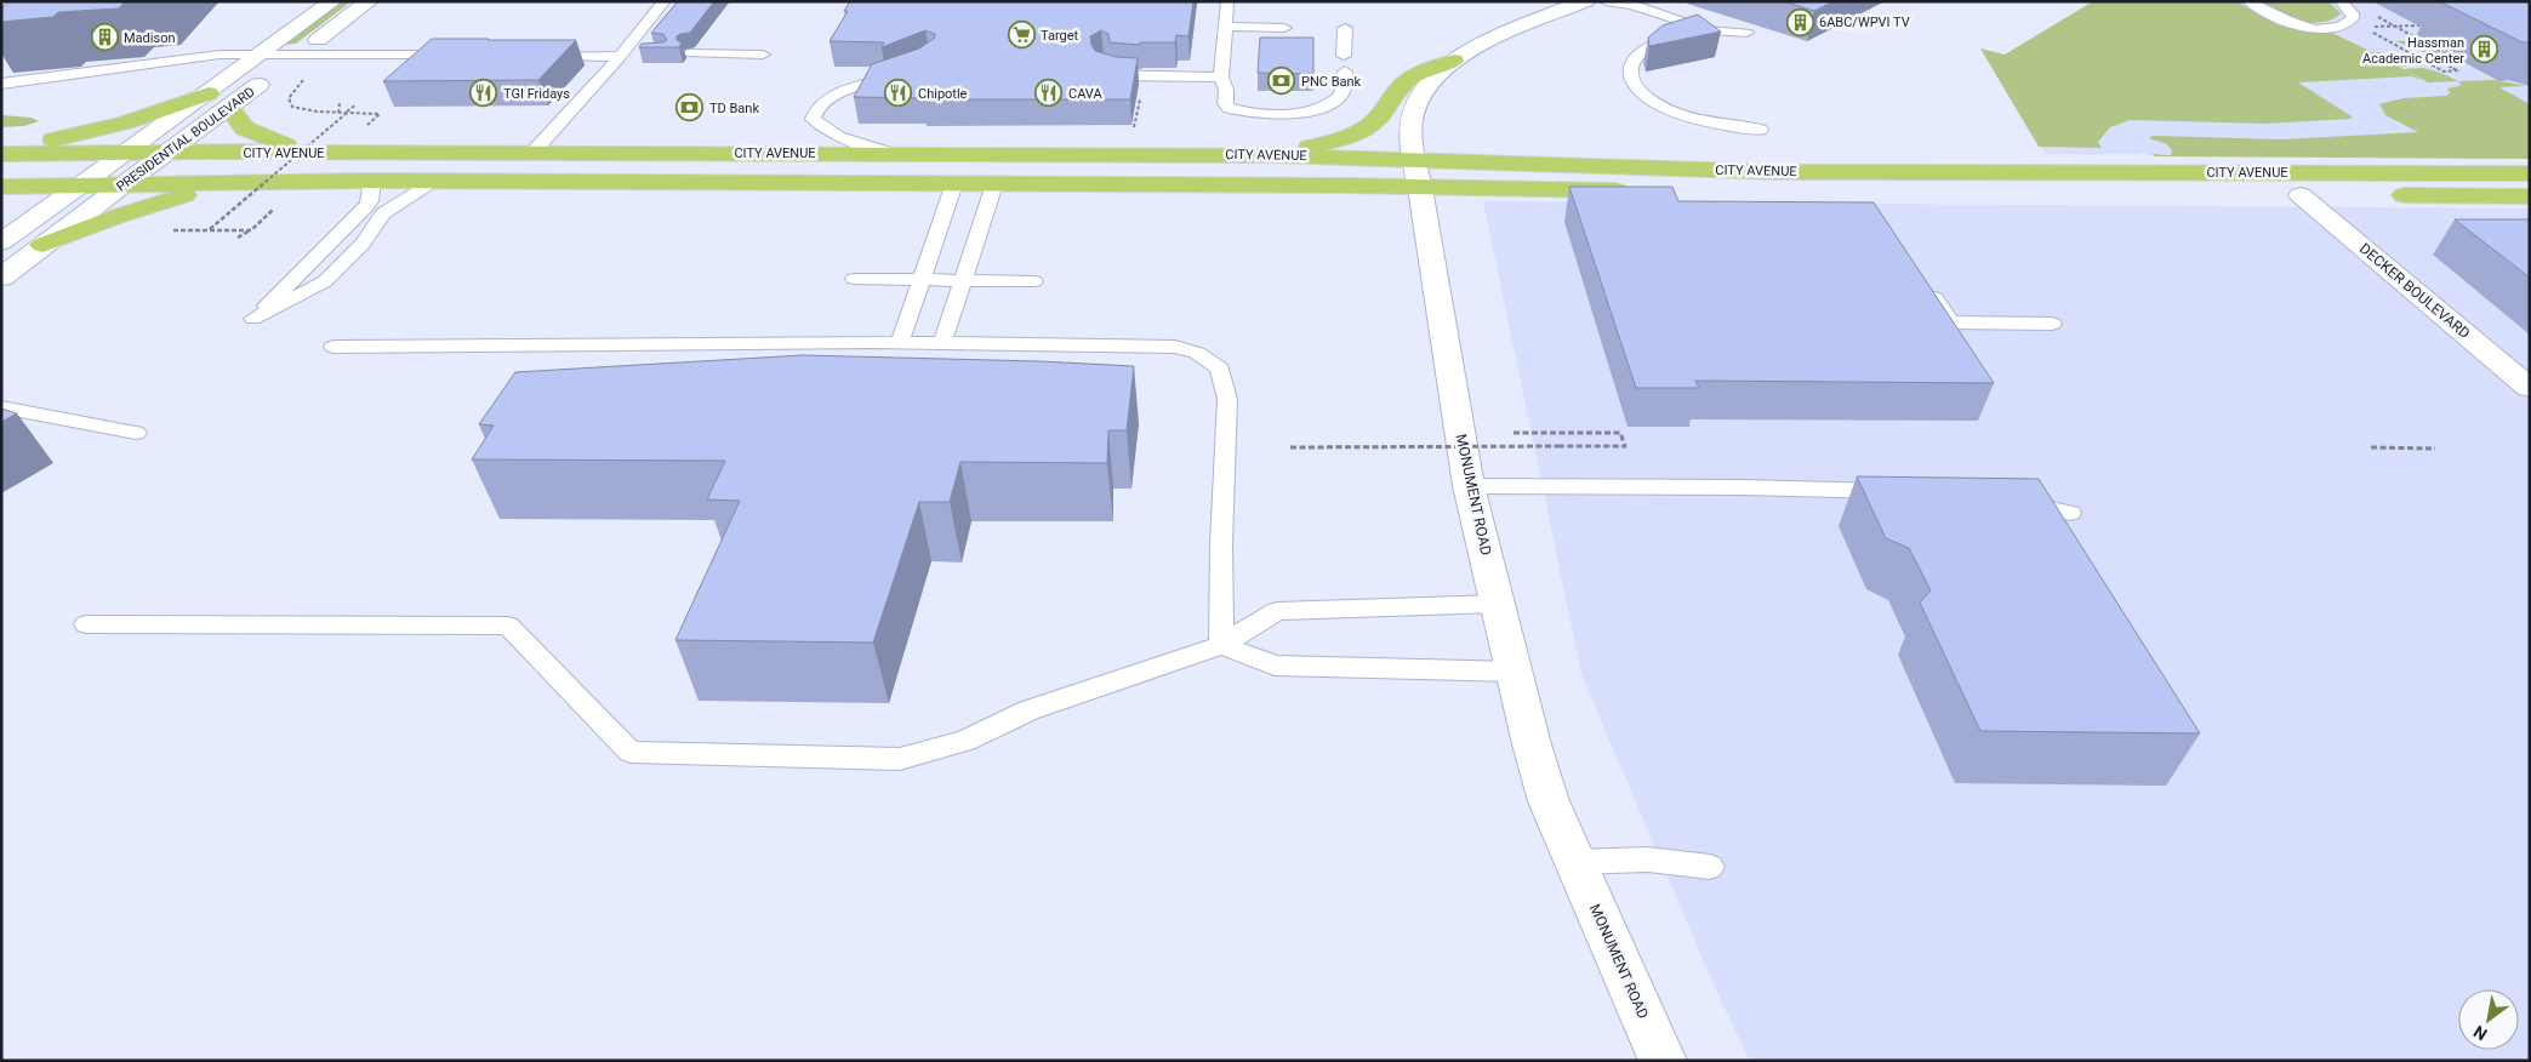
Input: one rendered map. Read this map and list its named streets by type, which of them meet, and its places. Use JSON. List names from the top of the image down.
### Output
{
  "streets": {
    "highway": ["CITY AVENUE"],
    "street": ["PRESIDENTIAL BOULEVARD", "DECKER BOULEVARD", "MONUMENT ROAD"]
  },
  "crossings": [
    ["PRESIDENTIAL BOULEVARD", "CITY AVENUE"],
    ["CITY AVENUE", "DECKER BOULEVARD"],
    ["CITY AVENUE", "MONUMENT ROAD"]
  ],
  "places": {
    "building": ["6ABC/WPVI TV", "Madison", "Hassman Academic Center"],
    "supermarket": ["Target"],
    "bank": ["PNC Bank", "TD Bank"],
    "restaurant": ["TGI Fridays", "Chipotle", "CAVA"]
  },
  "north": "bottom left"
}
